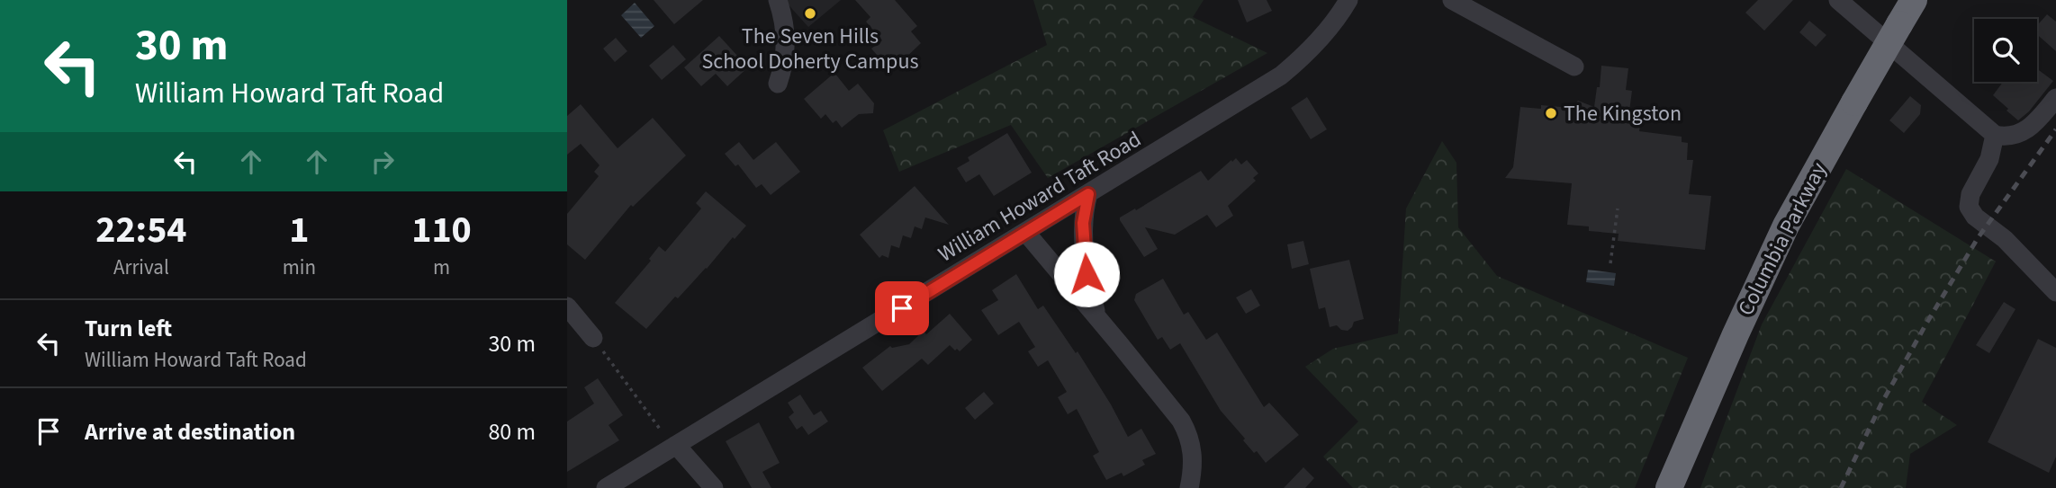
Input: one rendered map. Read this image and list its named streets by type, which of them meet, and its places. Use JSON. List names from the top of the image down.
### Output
{
  "streets": {
    "highway": ["Columbia Parkway"],
    "street": ["William Howard Taft Road"]
  },
  "places": ["The Seven Hills School Doherty Campus", "The Kingston"],
  "page": {
    "turn": ["30 m", "William Howard Taft Road"],
    "eta": [
      "22:54",
      "Arrival",
      "1",
      "min",
      "110",
      "m"
    ],
    "list": [
      {
        "name": "Turn left",
        "note": "William Howard Taft Road",
        "value": "30 m"
      },
      {
        "name": "Arrive at destination",
        "value": "80 m"
      }
    ]
  }
}
